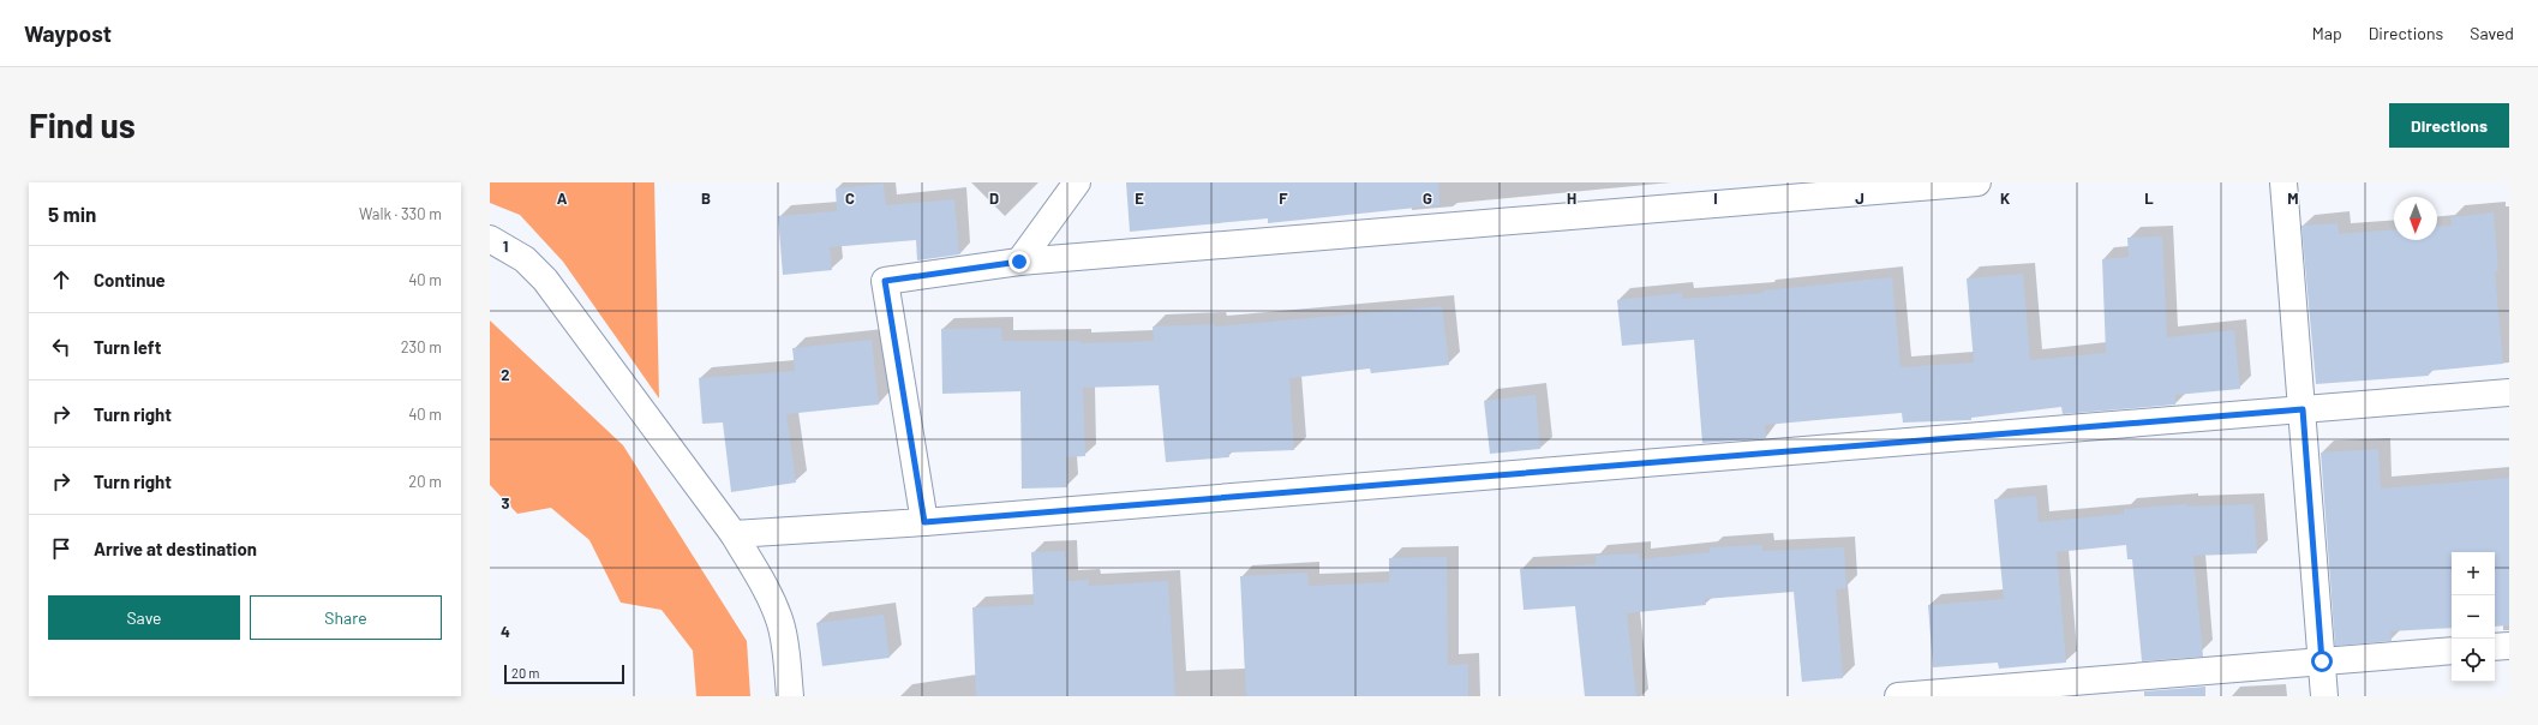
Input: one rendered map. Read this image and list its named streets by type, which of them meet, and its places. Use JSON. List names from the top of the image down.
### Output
{
  "scale_bar": "20 m",
  "north": "bottom",
  "page": {
    "header": "Waypost",
    "nav": ["Map", "Directions", "Saved"],
    "buttons": [
      "Directions",
      ["Save", "Share"]
    ],
    "title": "Find us",
    "heading": ["5 min", "Walk · 330 m"],
    "list": [
      ["Continue", "40 m"],
      ["Turn left", "230 m"],
      ["Turn right", "40 m"],
      ["Turn right", "20 m"],
      "Arrive at destination"
    ],
    "map_buttons": ["+", "−"],
    "scale": "20 m"
  },
  "grid": {
    "columns": [
      "A",
      "B",
      "C",
      "D",
      "E",
      "F",
      "G",
      "H",
      "I",
      "J",
      "K",
      "L",
      "M"
    ],
    "rows": [
      "1",
      "2",
      "3",
      "4"
    ]
  }
}
